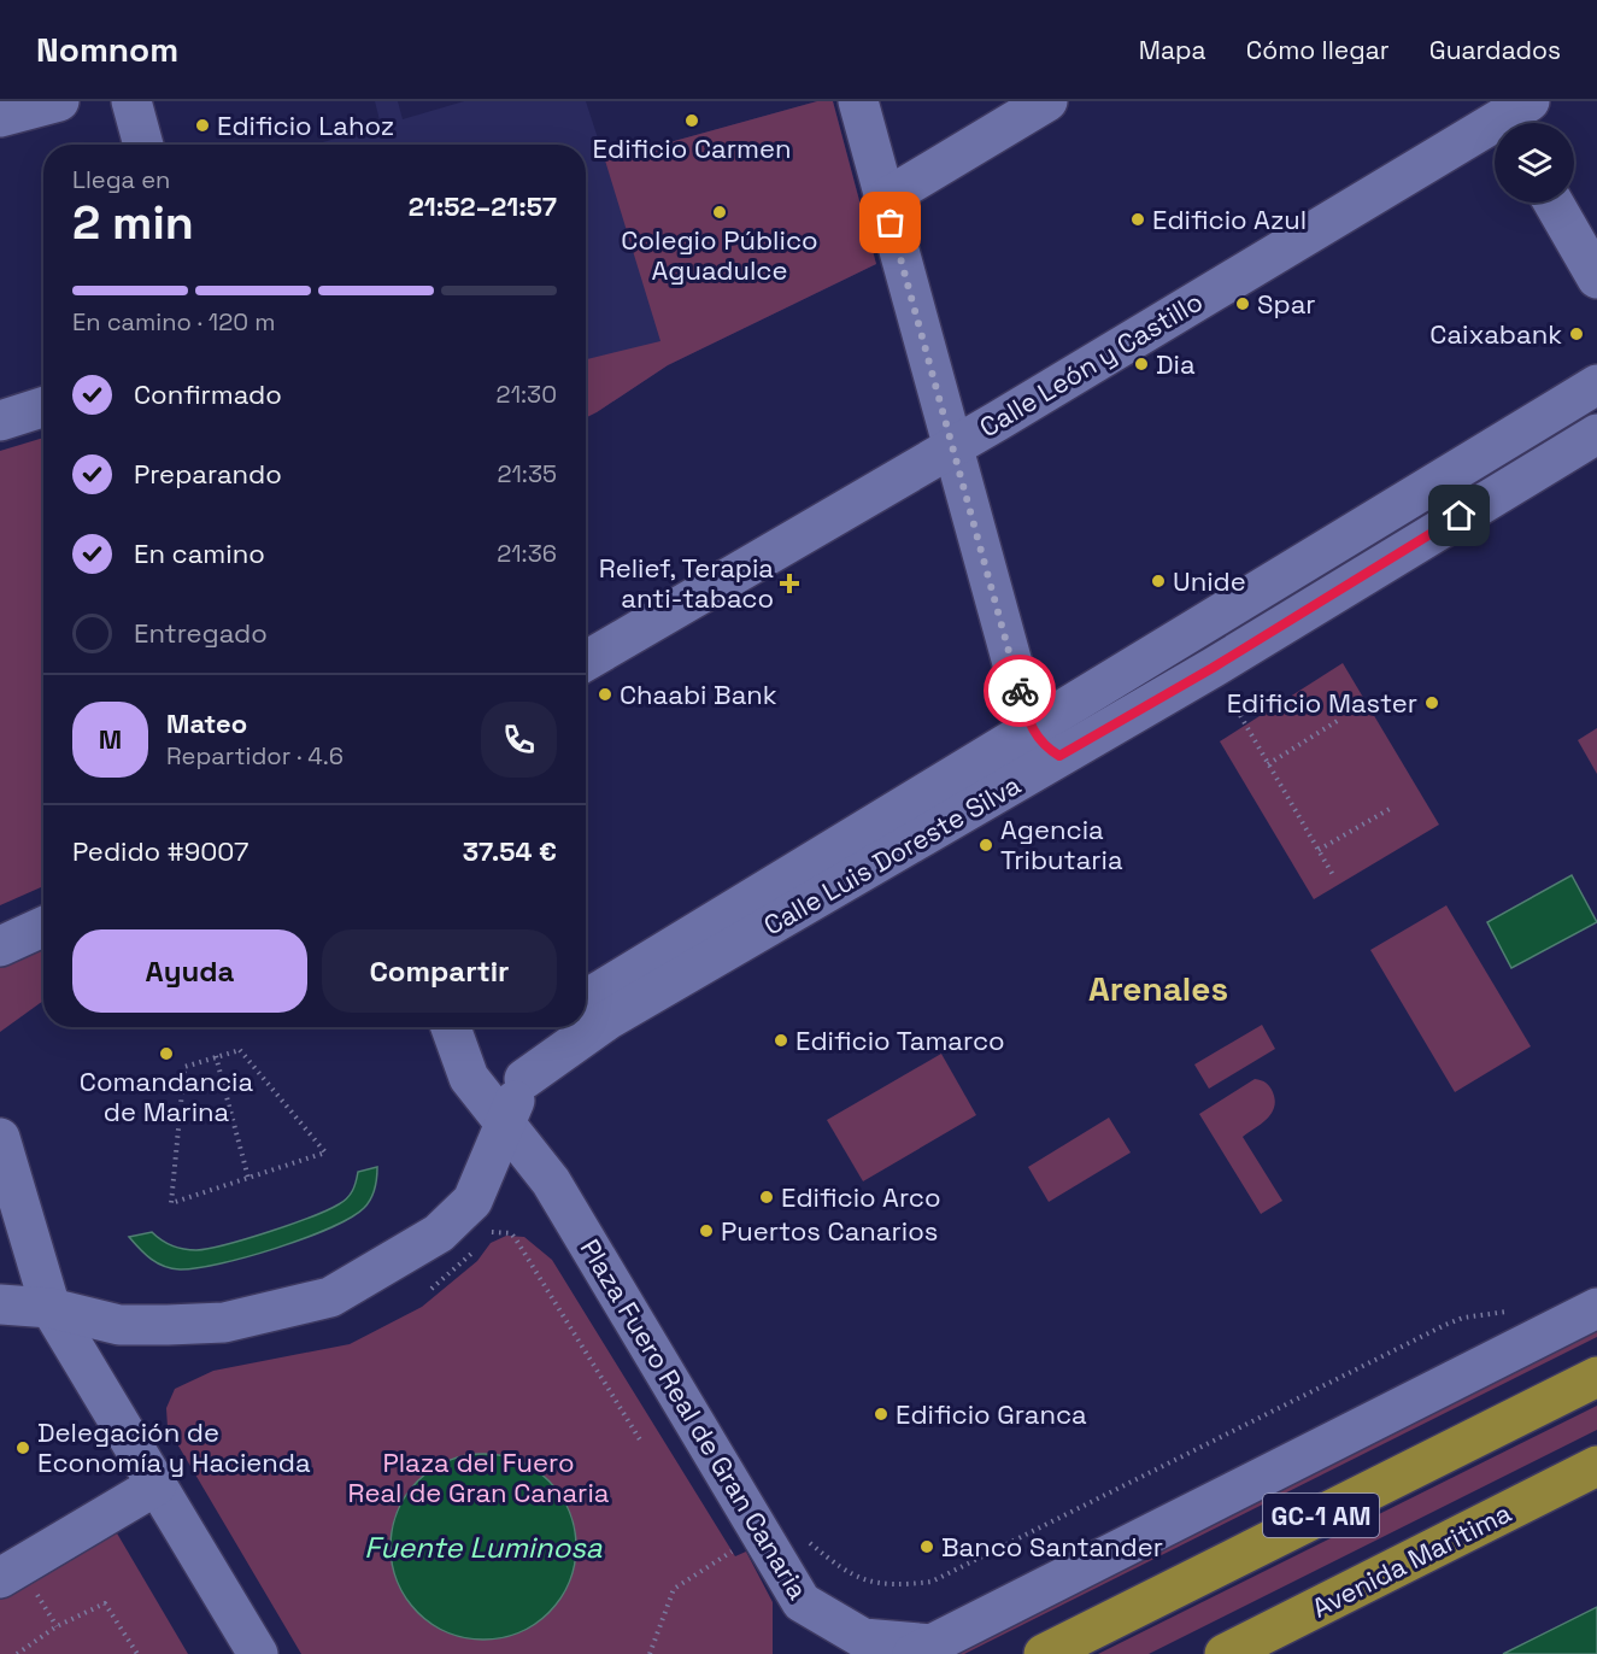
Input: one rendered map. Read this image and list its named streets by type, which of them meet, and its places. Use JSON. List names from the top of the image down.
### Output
{
  "streets": {
    "highway": ["GC-1 AM", "Avenida Maritima"],
    "street": ["Calle León y Castillo", "Calle Luis Doreste Silva", "Plaza Fuero Real de Gran Canaria"]
  },
  "districts": ["Arenales"],
  "water": ["Fuente Luminosa"],
  "parks": ["Plaza del Fuero Real de Gran Canaria"],
  "places": {
    "other": [
      "Edificio Carmen",
      "Edificio Lahoz",
      "Colegio Público Aguadulce",
      "Edificio Azul",
      "Spar",
      "Caixabank",
      "Dia",
      "Unide",
      "Chaabi Bank",
      "Edificio Master",
      "Agencia Tributaria",
      "Edificio Tamarco",
      "Comandancia de Marina",
      "Edificio Arco",
      "Puertos Canarios",
      "Edificio Granca",
      "Delegación de Economía y Hacienda",
      "Banco Santander"
    ],
    "health": ["Relief, Terapia anti-tabaco"]
  },
  "page": {
    "header": "Nomnom",
    "nav": ["Mapa", "Cómo llegar", "Guardados"],
    "heading": ["2 min", "Llega en", "21:52–21:57"],
    "panel": [
      "Mateo",
      "Repartidor · 4.6",
      "Pedido #9007",
      "37.54 €"
    ],
    "bar": "En camino · 120 m",
    "list": [
      ["Confirmado", "21:30"],
      ["Preparando", "21:35"],
      ["En camino", "21:36"],
      "Entregado"
    ],
    "round": "M",
    "buttons": ["Ayuda", "Compartir"]
  }
}
